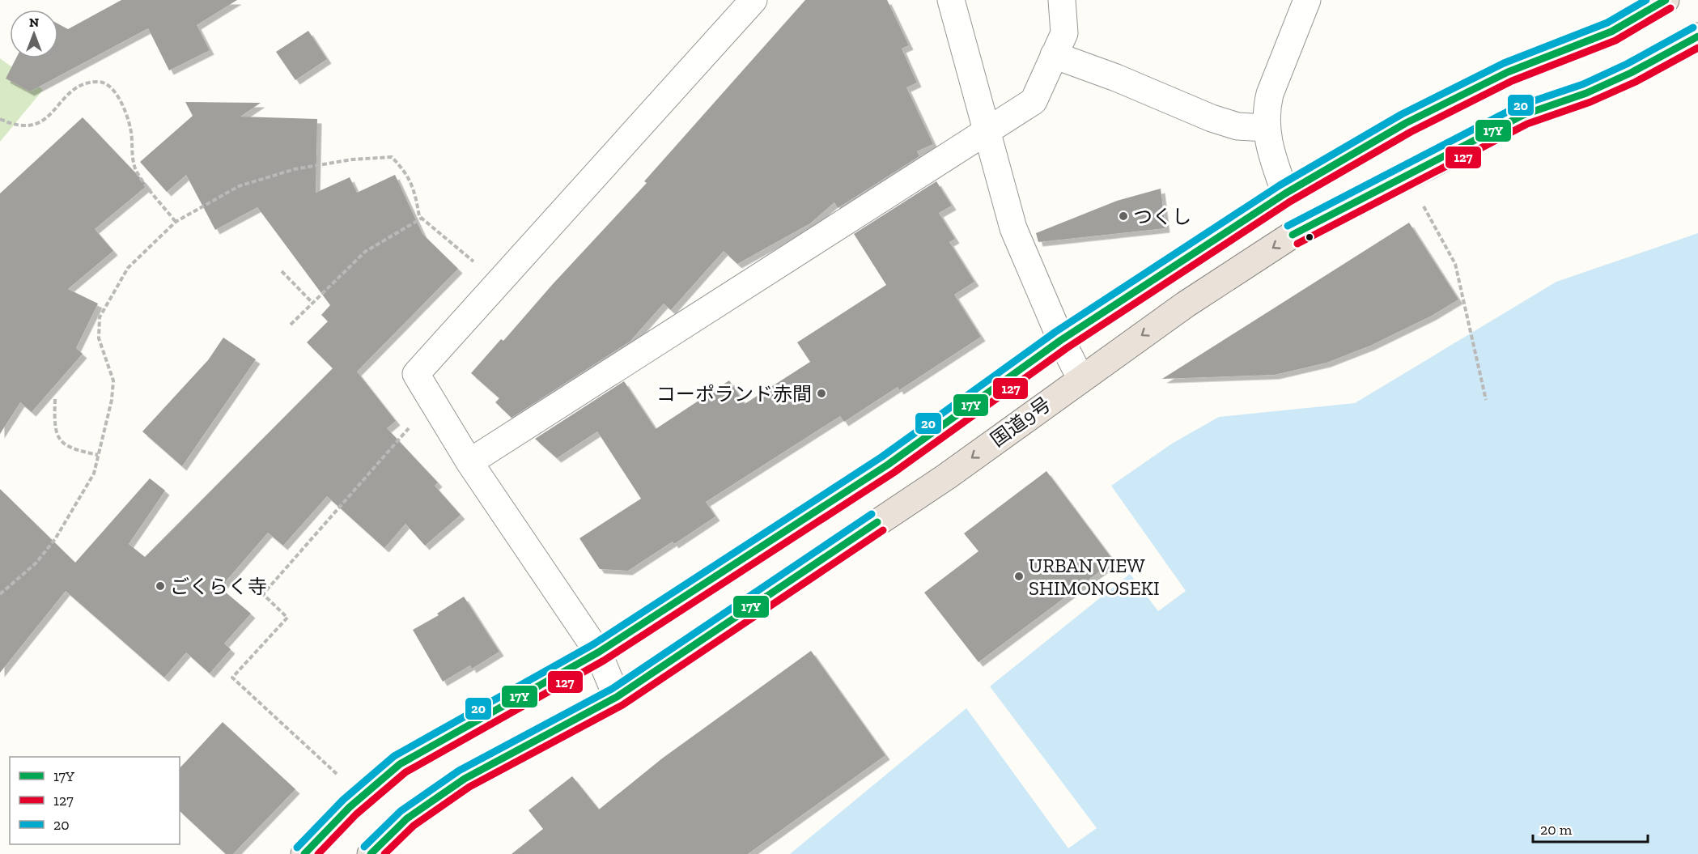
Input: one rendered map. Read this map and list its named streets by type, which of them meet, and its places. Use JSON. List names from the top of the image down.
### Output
{
  "streets": {
    "highway": ["国道9号"]
  },
  "places": [
    "つくし",
    "コーポランド赤間",
    "URBAN VIEW SHIMONOSEKI",
    "ごくらく寺"
  ],
  "lines": ["transit line 17Y", "transit line 20", "transit line 127"],
  "legend": ["17Y", "127", "20"],
  "scale_bar": "20 m",
  "north": "top"
}
